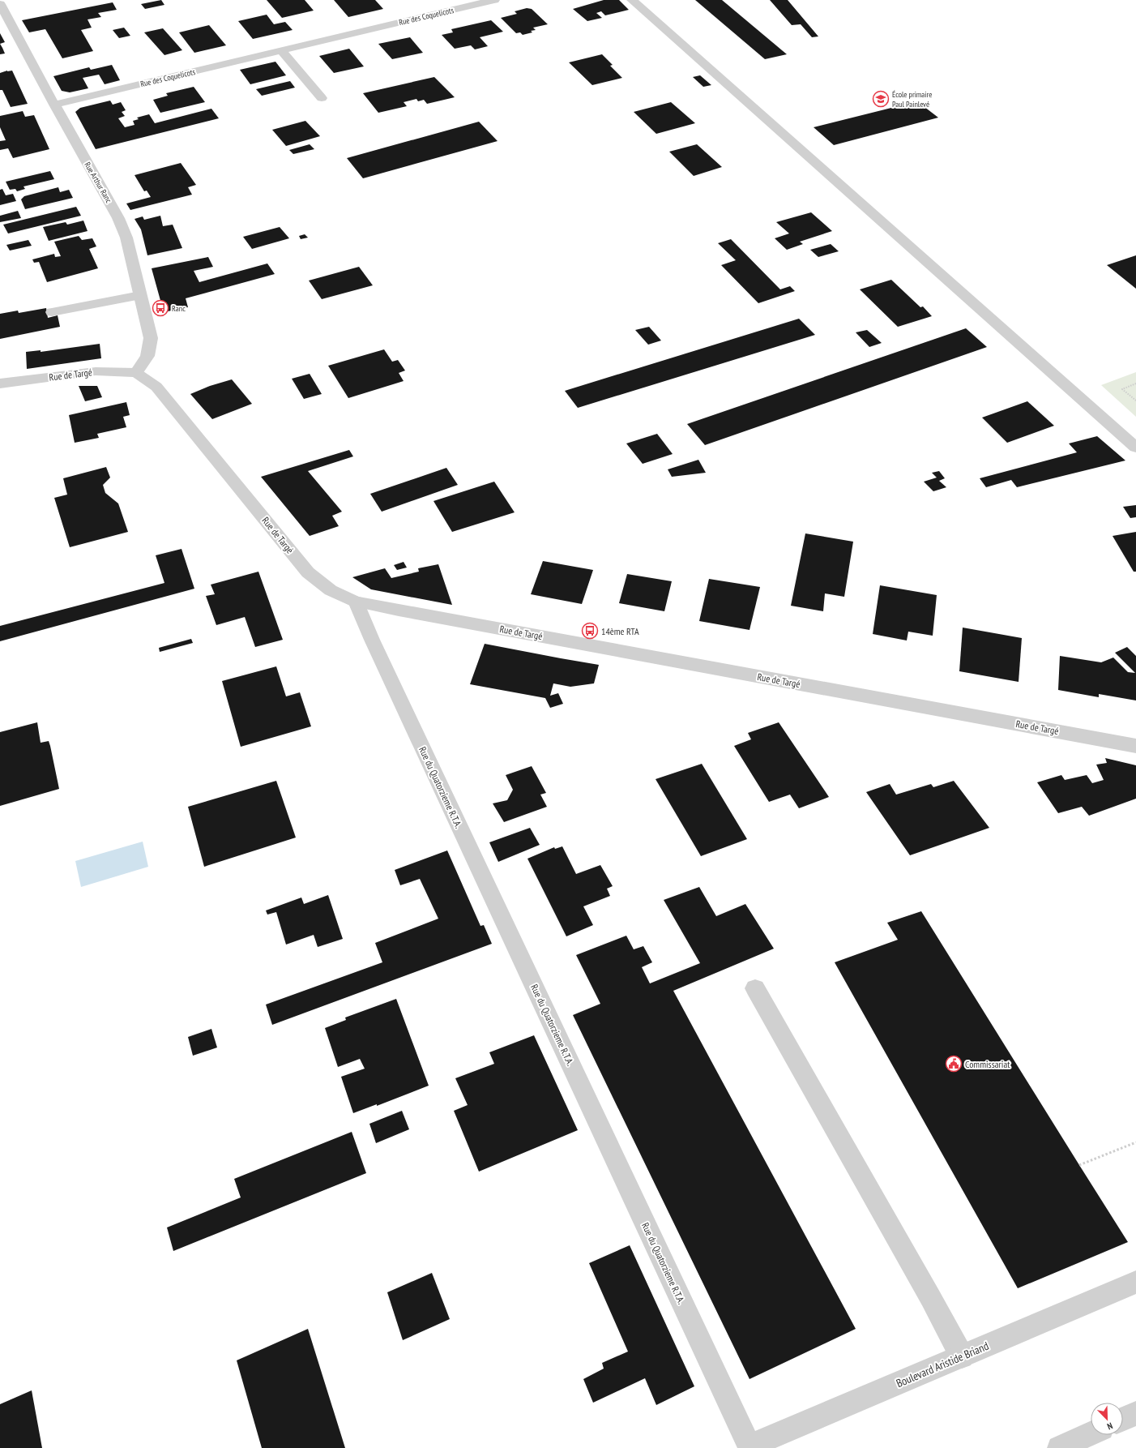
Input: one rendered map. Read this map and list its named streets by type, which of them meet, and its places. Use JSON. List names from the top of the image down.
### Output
{
  "streets": {
    "street": [
      "Rue des Coquelicots",
      "Rue Arthur Ranc",
      "Rue de Targé",
      "Rue du Quatorzieme R.T.A.",
      "Boulevard Aristide Briand"
    ]
  },
  "crossings": [
    ["Rue des Coquelicots", "Rue Arthur Ranc"],
    ["Rue Arthur Ranc", "Rue de Targé"],
    ["Rue de Targé", "Rue du Quatorzieme R.T.A."],
    ["Rue du Quatorzieme R.T.A.", "Boulevard Aristide Briand"]
  ],
  "places": {
    "school or university": ["École primaire Paul Painlevé"],
    "bus stop": ["Ranc", "14ème RTA"],
    "public building": ["Commissariat"]
  },
  "north": "bottom right"
}
